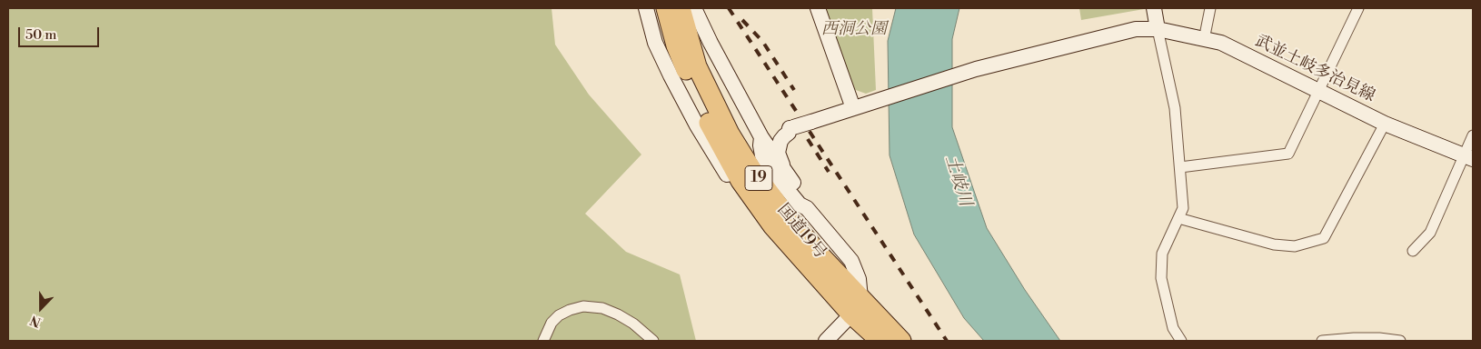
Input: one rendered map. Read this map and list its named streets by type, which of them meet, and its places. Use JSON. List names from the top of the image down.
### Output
{
  "streets": {
    "highway": ["19", "国道19号"],
    "main road": ["武並土岐多治見線"]
  },
  "water": ["土岐川"],
  "parks": ["西洞公園"],
  "scale_bar": "50 m",
  "north": "bottom"
}
